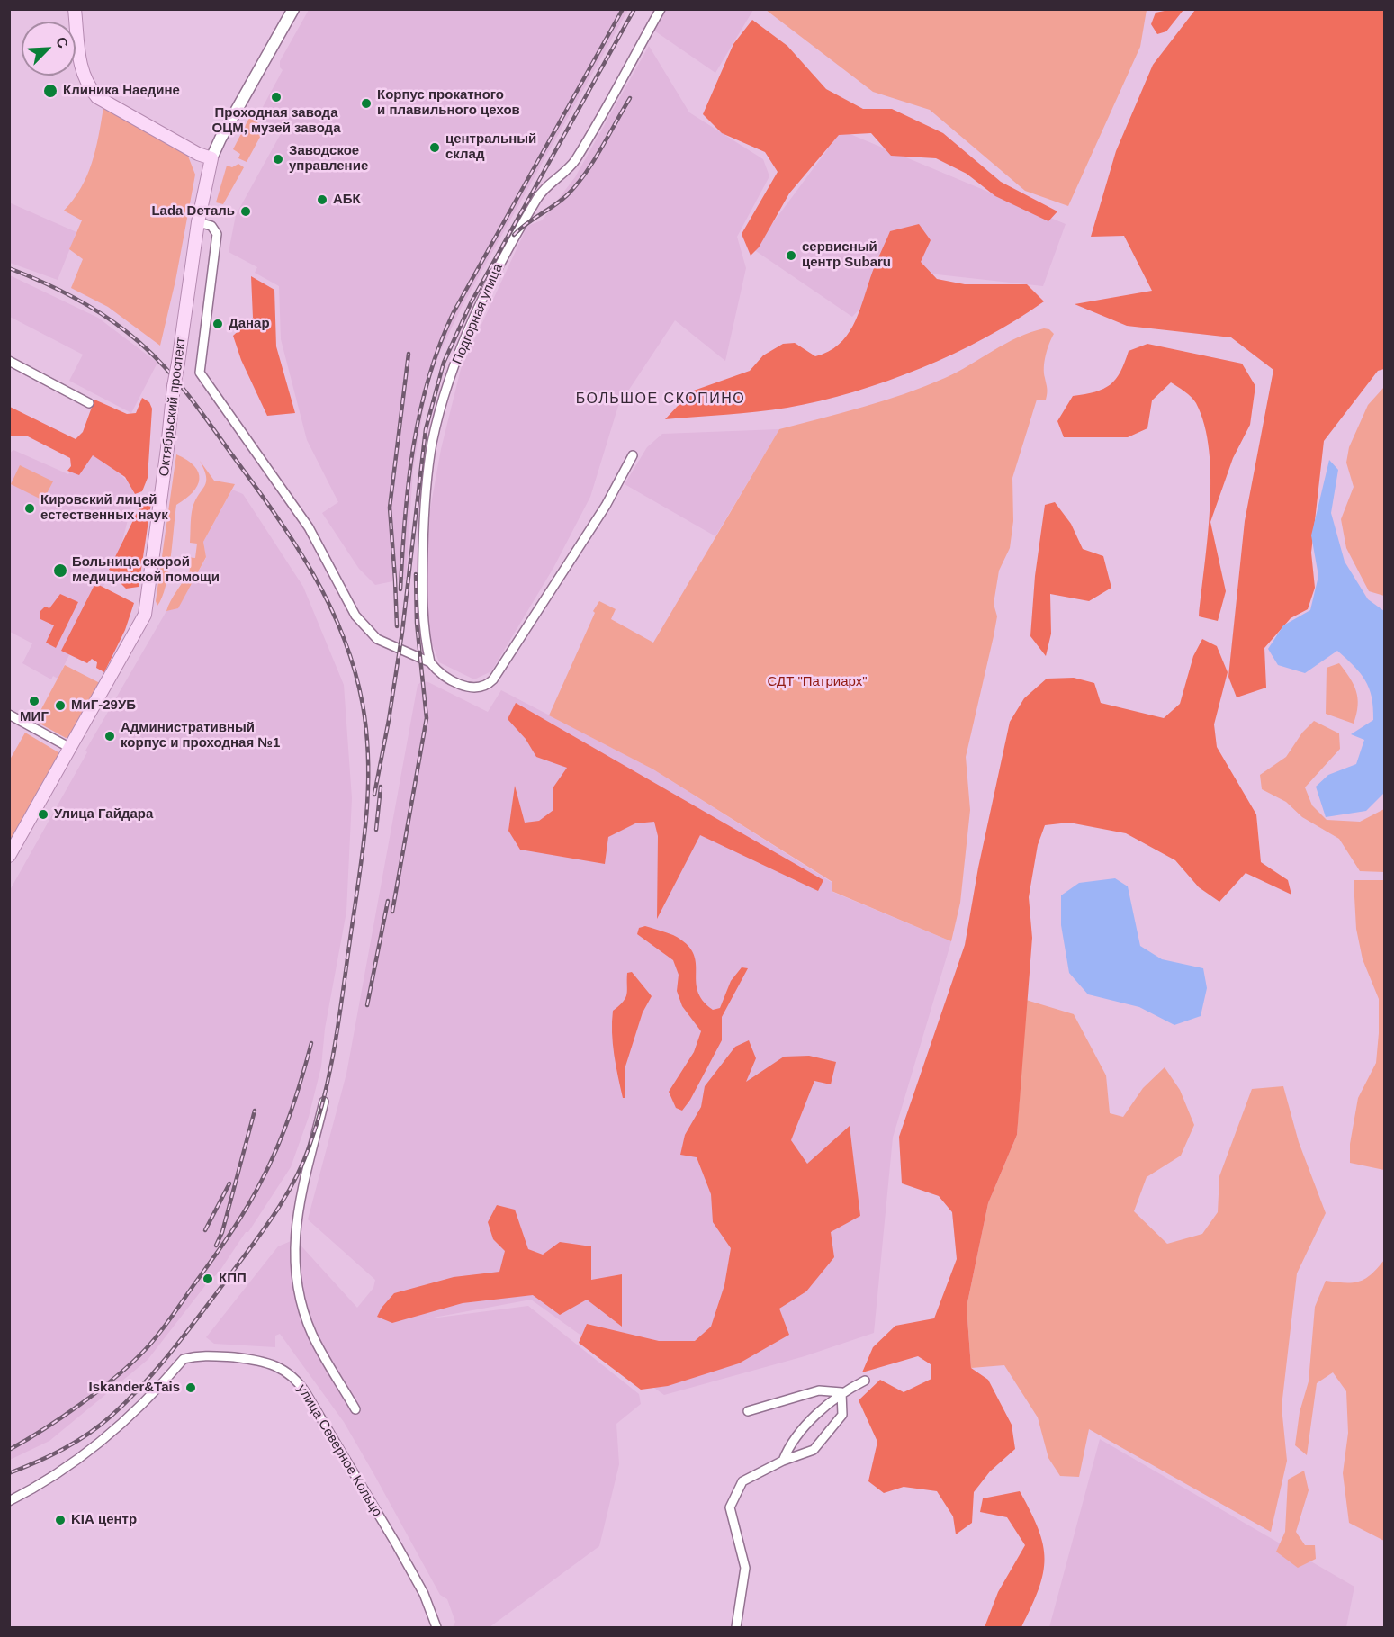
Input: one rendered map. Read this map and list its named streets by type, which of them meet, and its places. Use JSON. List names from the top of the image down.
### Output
{
  "streets": {
    "main road": ["Октябрьский проспект"],
    "street": ["Подгорная улица", "улица Северное Кольцо"]
  },
  "districts": ["БОЛЬШОЕ СКОПИНО"],
  "parks": ["СДТ \"Патриарх\""],
  "places": [
    "Клиника Наедине",
    "Проходная завода ОЦМ, музей завода",
    "Корпус прокатного и плавильного цехов",
    "центральный склад",
    "Заводское управление",
    "АБК",
    "Lada Dеталь",
    "сервисный центр Subaru",
    "Данар",
    "Кировский лицей естественных наук",
    "Больница скорой медицинской помощи",
    "МИГ",
    "МиГ-29УБ",
    "Административный корпус и проходная №1",
    "Улица Гайдара",
    "КПП",
    "Iskander&Tais",
    "KIA центр"
  ],
  "north": "top right"
}
